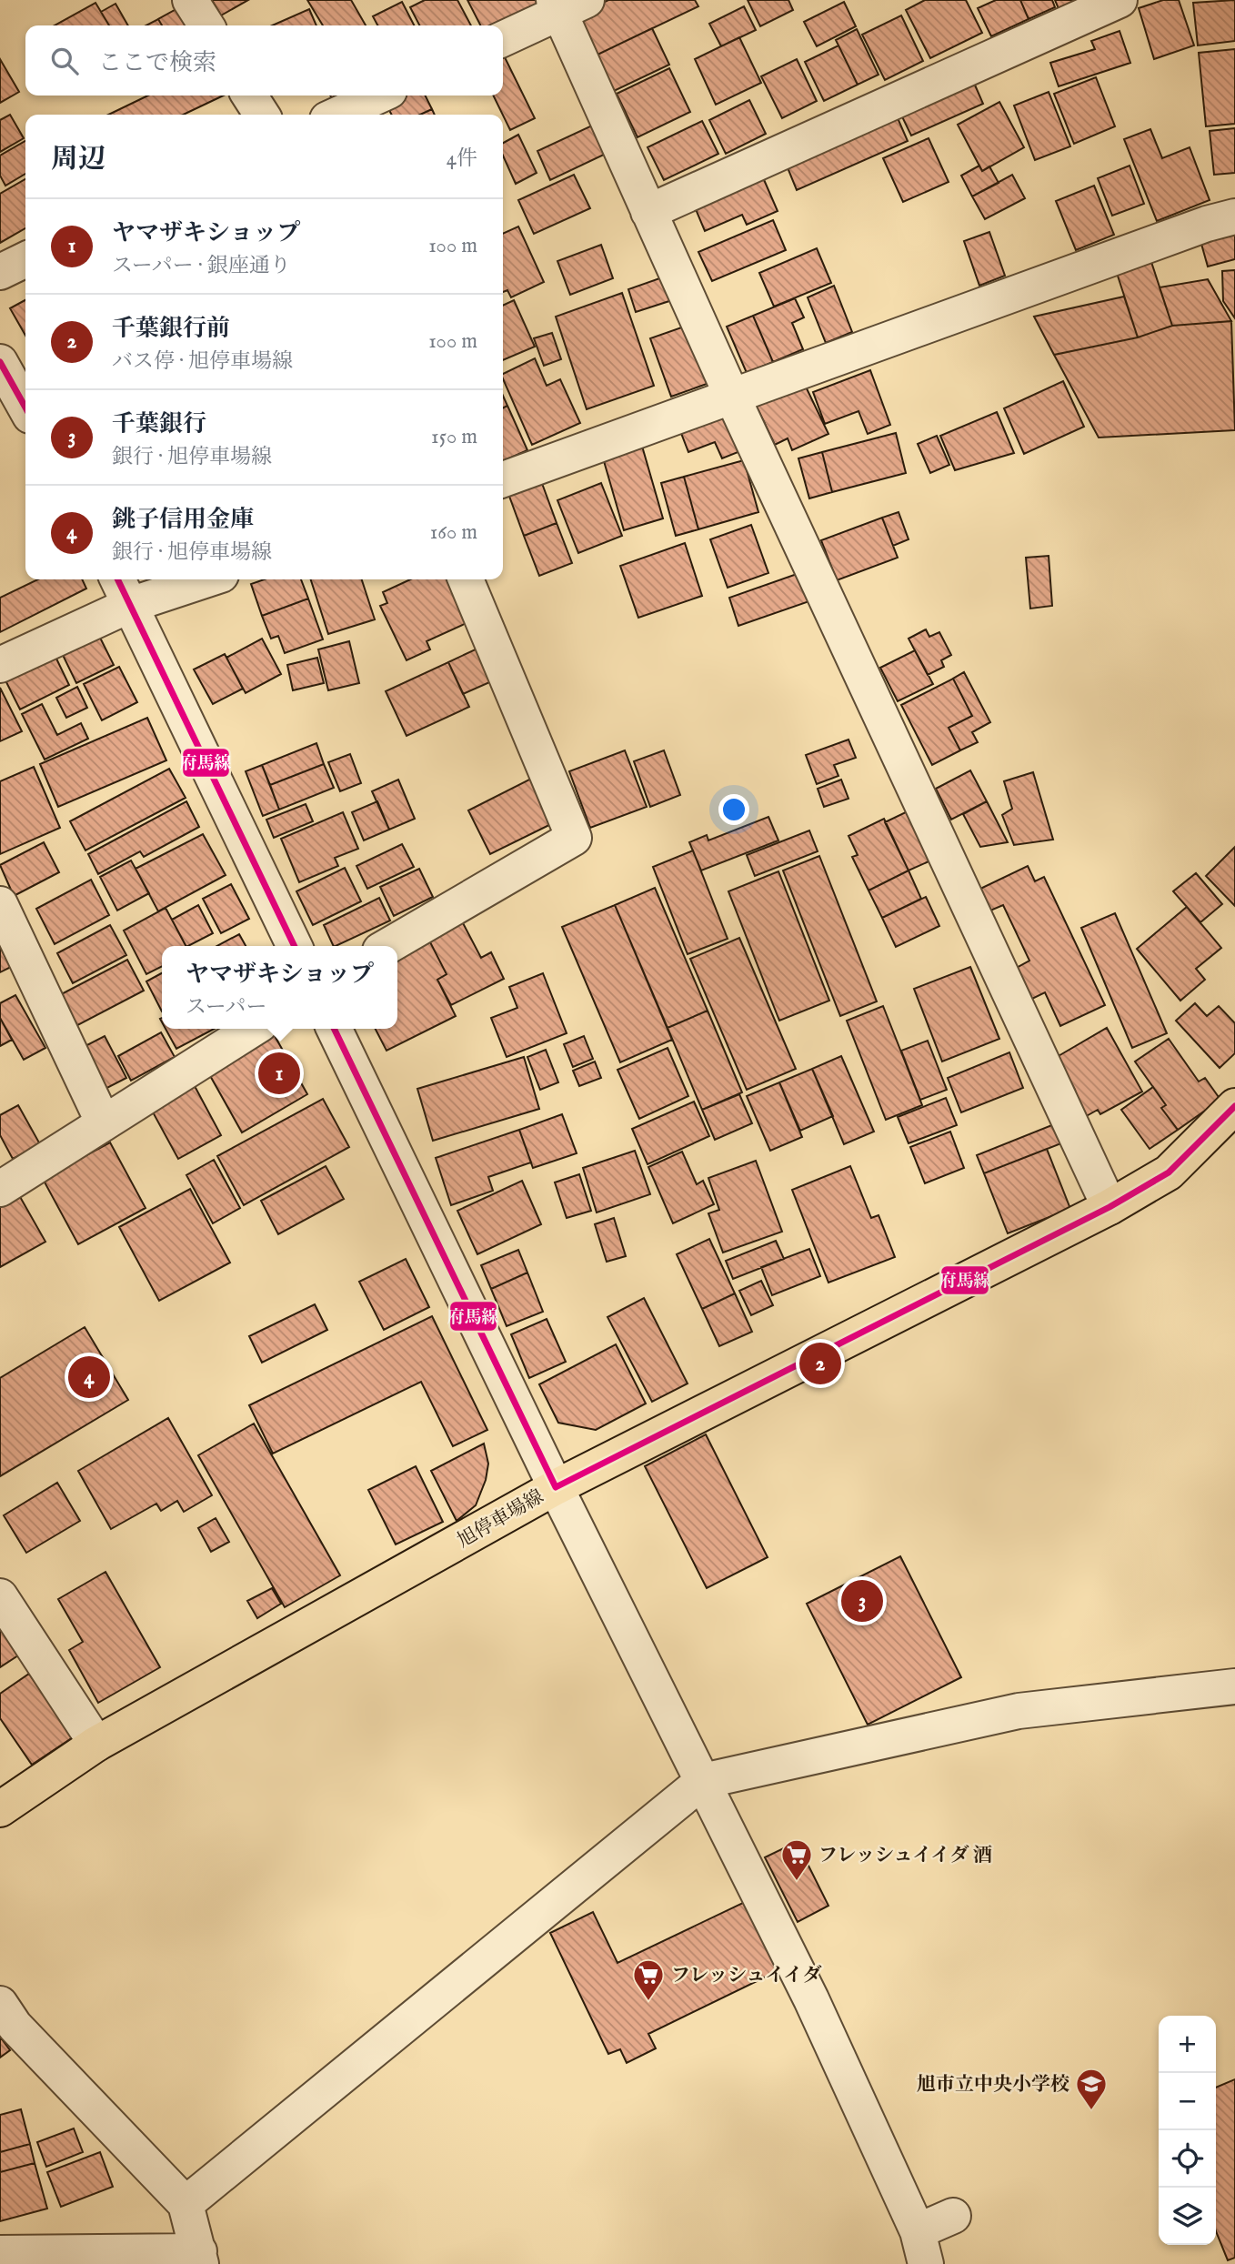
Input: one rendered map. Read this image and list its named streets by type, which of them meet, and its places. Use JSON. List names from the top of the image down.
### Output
{
  "streets": {
    "main road": ["旭停車場線"]
  },
  "places": {
    "supermarket": ["フレッシュイイダ 酒", "フレッシュイイダ"],
    "school or university": ["旭市立中央小学校"]
  },
  "lines": ["transit line 府馬線"],
  "page": {
    "search": "ここで検索",
    "heading": ["周辺", "4件"],
    "list": [
      {
        "mark": "1",
        "name": "ヤマザキショップ",
        "note": "スーパー · 銀座通り",
        "value": "100 m"
      },
      {
        "mark": "2",
        "name": "千葉銀行前",
        "note": "バス停 · 旭停車場線",
        "value": "100 m"
      },
      {
        "mark": "3",
        "name": "千葉銀行",
        "note": "銀行 · 旭停車場線",
        "value": "150 m"
      },
      {
        "mark": "4",
        "name": "銚子信用金庫",
        "note": "銀行 · 旭停車場線",
        "value": "160 m"
      }
    ],
    "popup": ["ヤマザキショップ", "スーパー"],
    "pins": [
      "1",
      "2",
      "4",
      "3"
    ],
    "map_buttons": ["+", "−"]
  }
}
